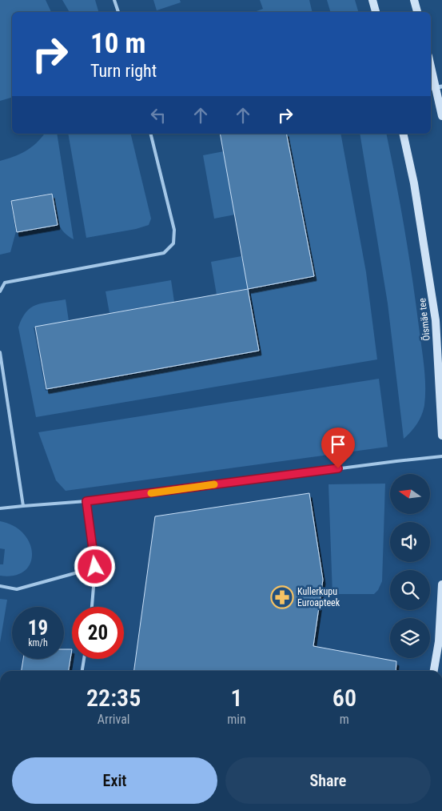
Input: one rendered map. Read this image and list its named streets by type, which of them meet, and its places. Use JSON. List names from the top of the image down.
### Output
{
  "streets": {
    "main road": ["Õismäe tee"]
  },
  "places": {
    "pharmacy": ["Kullerkupu Euroapteek"]
  },
  "north": "left",
  "page": {
    "turn": ["10 m", "Turn right"],
    "speed": "19 km/h",
    "limit": "20",
    "eta": [
      "22:35",
      "Arrival",
      "1",
      "min",
      "60",
      "m"
    ],
    "buttons": ["Exit", "Share"]
  }
}
